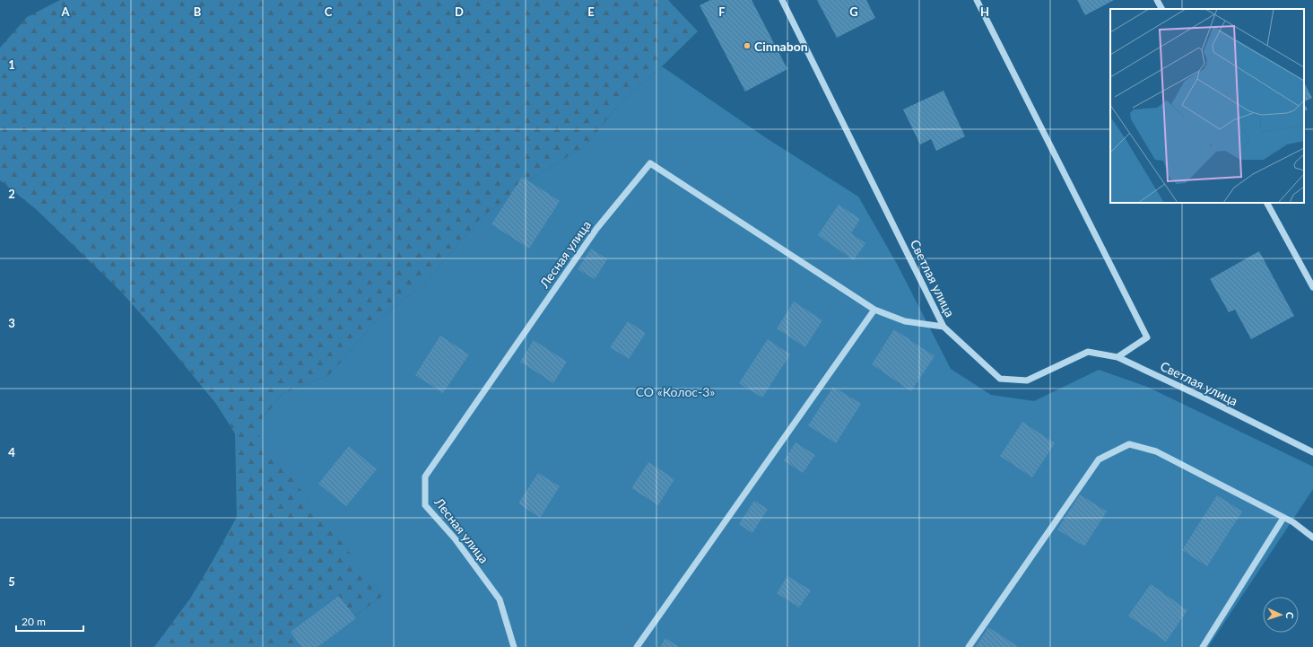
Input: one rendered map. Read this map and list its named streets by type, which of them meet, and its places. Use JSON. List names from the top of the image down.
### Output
{
  "streets": {
    "street": ["Лесная улица", "Светлая улица"]
  },
  "crossings": [
    ["Лесная улица", "Светлая улица"]
  ],
  "parks": ["СО «Колос-3»"],
  "places": ["Cinnabon"],
  "scale_bar": "20 m",
  "north": "right",
  "grid": {
    "columns": [
      "A",
      "B",
      "C",
      "D",
      "E",
      "F",
      "G",
      "H"
    ],
    "rows": [
      "1",
      "2",
      "3",
      "4",
      "5"
    ]
  }
}
